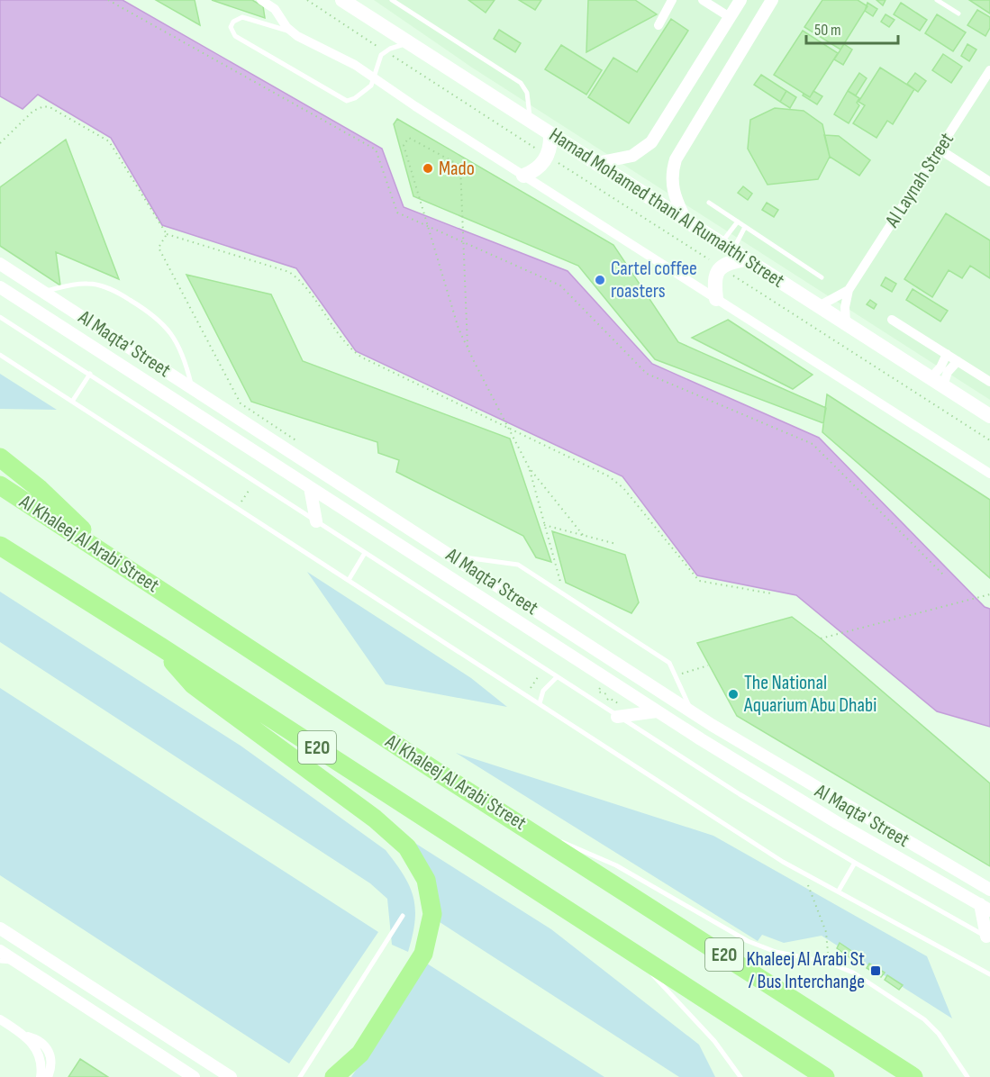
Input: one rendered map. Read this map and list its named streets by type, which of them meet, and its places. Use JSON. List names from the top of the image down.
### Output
{
  "streets": {
    "highway": ["Al Khaleej Al Arabi Street", "E20"],
    "main road": ["Hamad Mohamed thani Al Rumaithi Street"],
    "street": ["Al Laynah Street", "Al Maqta' Street"]
  },
  "crossings": [
    ["Al Laynah Street", "Hamad Mohamed thani Al Rumaithi Street"]
  ],
  "places": {
    "other": ["Mado", "Cartel coffee roasters", "The National Aquarium Abu Dhabi"],
    "transit": ["Khaleej Al Arabi St / Bus Interchange"]
  },
  "scale_bar": "50 m"
}
